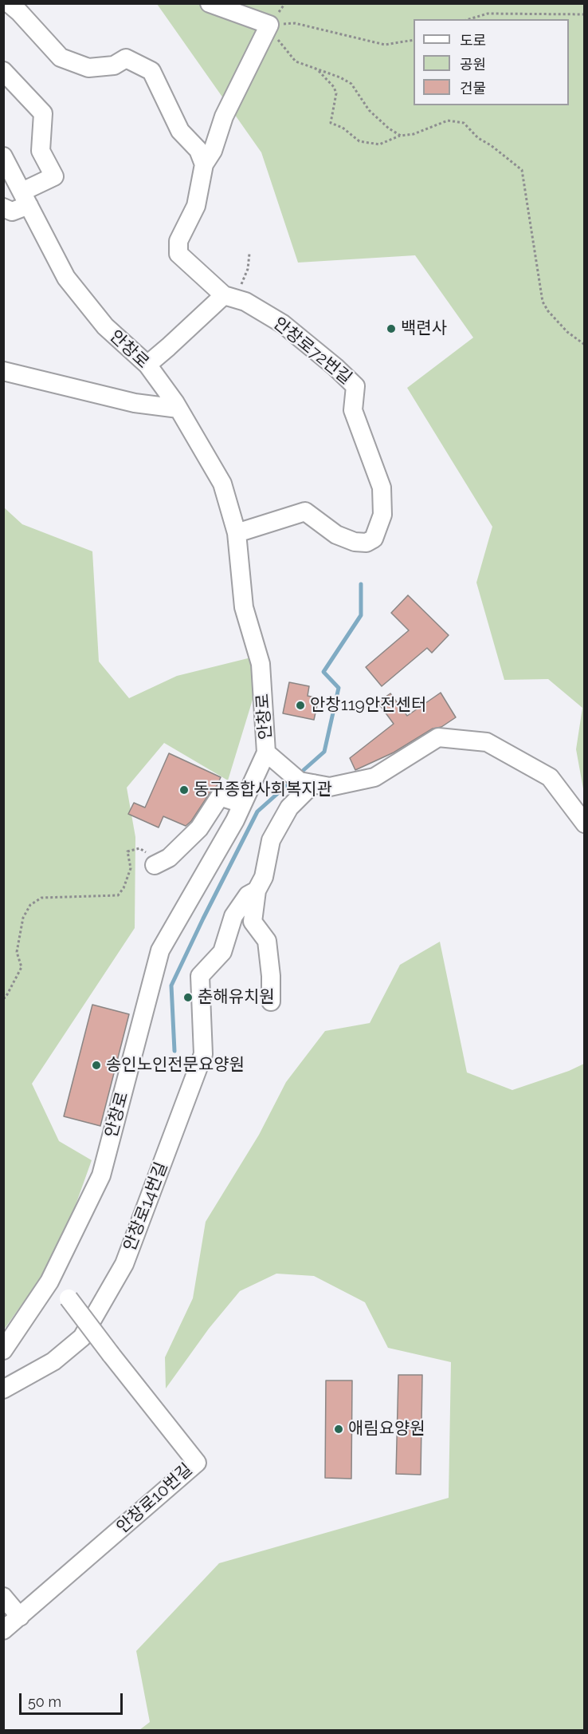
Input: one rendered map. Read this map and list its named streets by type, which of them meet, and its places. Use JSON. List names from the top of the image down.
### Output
{
  "streets": {
    "street": [
      "안창로",
      "안창로72번길",
      "안창로14번길",
      "안창로10번길"
    ]
  },
  "crossings": [
    ["안창로", "안창로72번길"],
    ["안창로", "안창로10번길"]
  ],
  "places": [
    "백련사",
    "안창119안전센터",
    "동구종합사회복지관",
    "춘해유치원",
    "송인노인전문요양원",
    "애림요양원"
  ],
  "legend": ["도로", "공원", "건물"],
  "scale_bar": "50 m"
}
